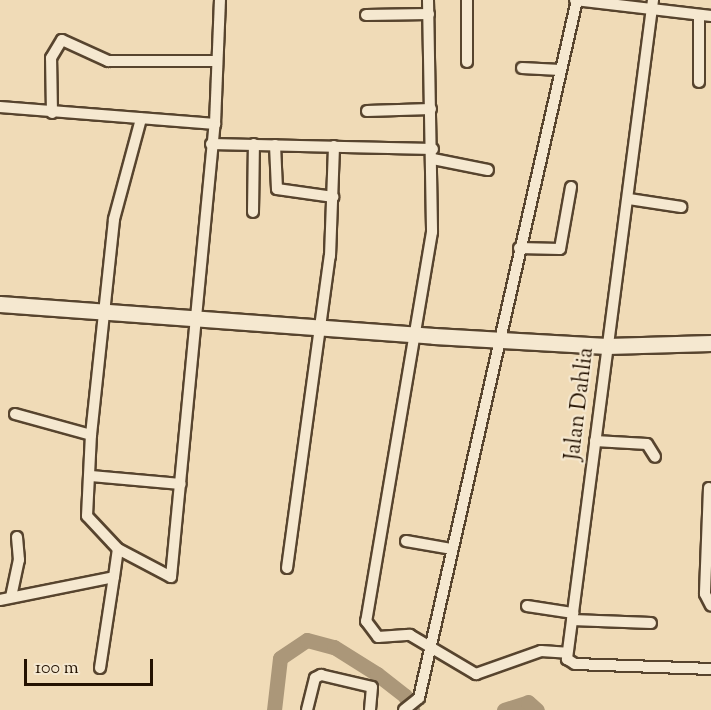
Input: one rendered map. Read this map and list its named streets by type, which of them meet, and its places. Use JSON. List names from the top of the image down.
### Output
{
  "streets": {
    "street": ["Jalan Dahlia"]
  },
  "scale_bar": "100 m"
}
